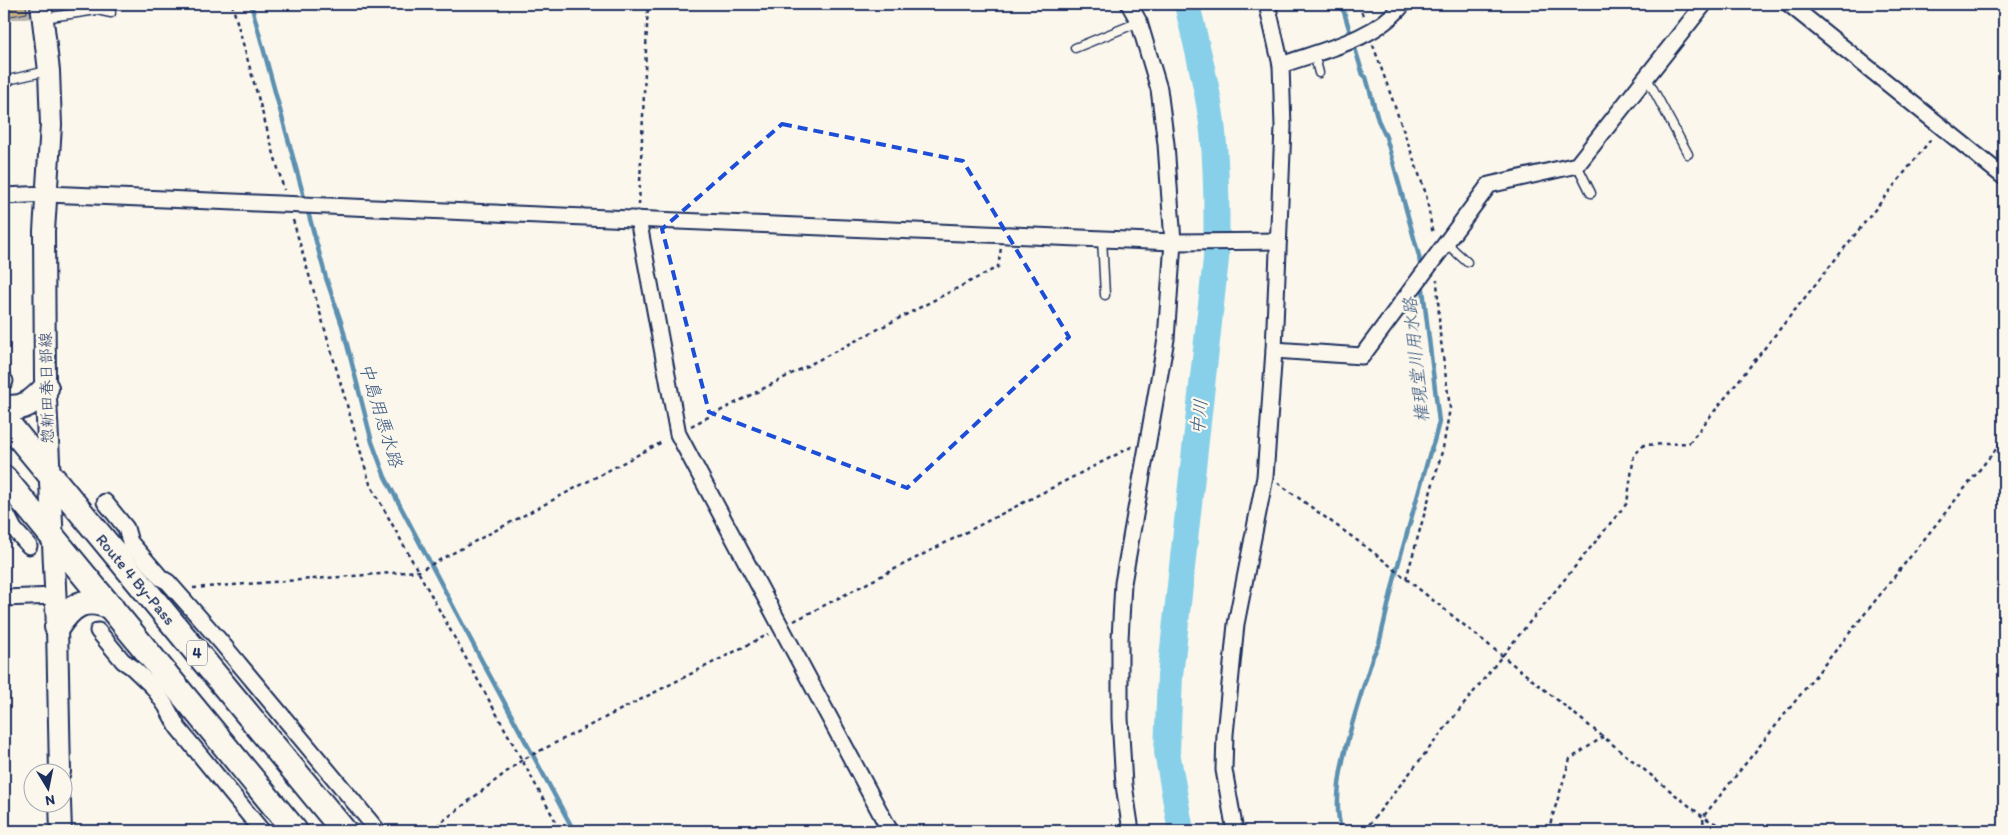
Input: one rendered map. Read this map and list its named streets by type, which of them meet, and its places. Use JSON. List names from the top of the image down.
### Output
{
  "streets": {
    "highway": ["Route 4 By-Pass", "4"],
    "main road": ["惣新田春日部線"]
  },
  "crossings": [
    ["惣新田春日部線", "Route 4 By-Pass"],
    ["惣新田春日部線", "4"]
  ],
  "water": ["権現堂川用水路", "中島用悪水路", "中川"],
  "north": "bottom"
}
